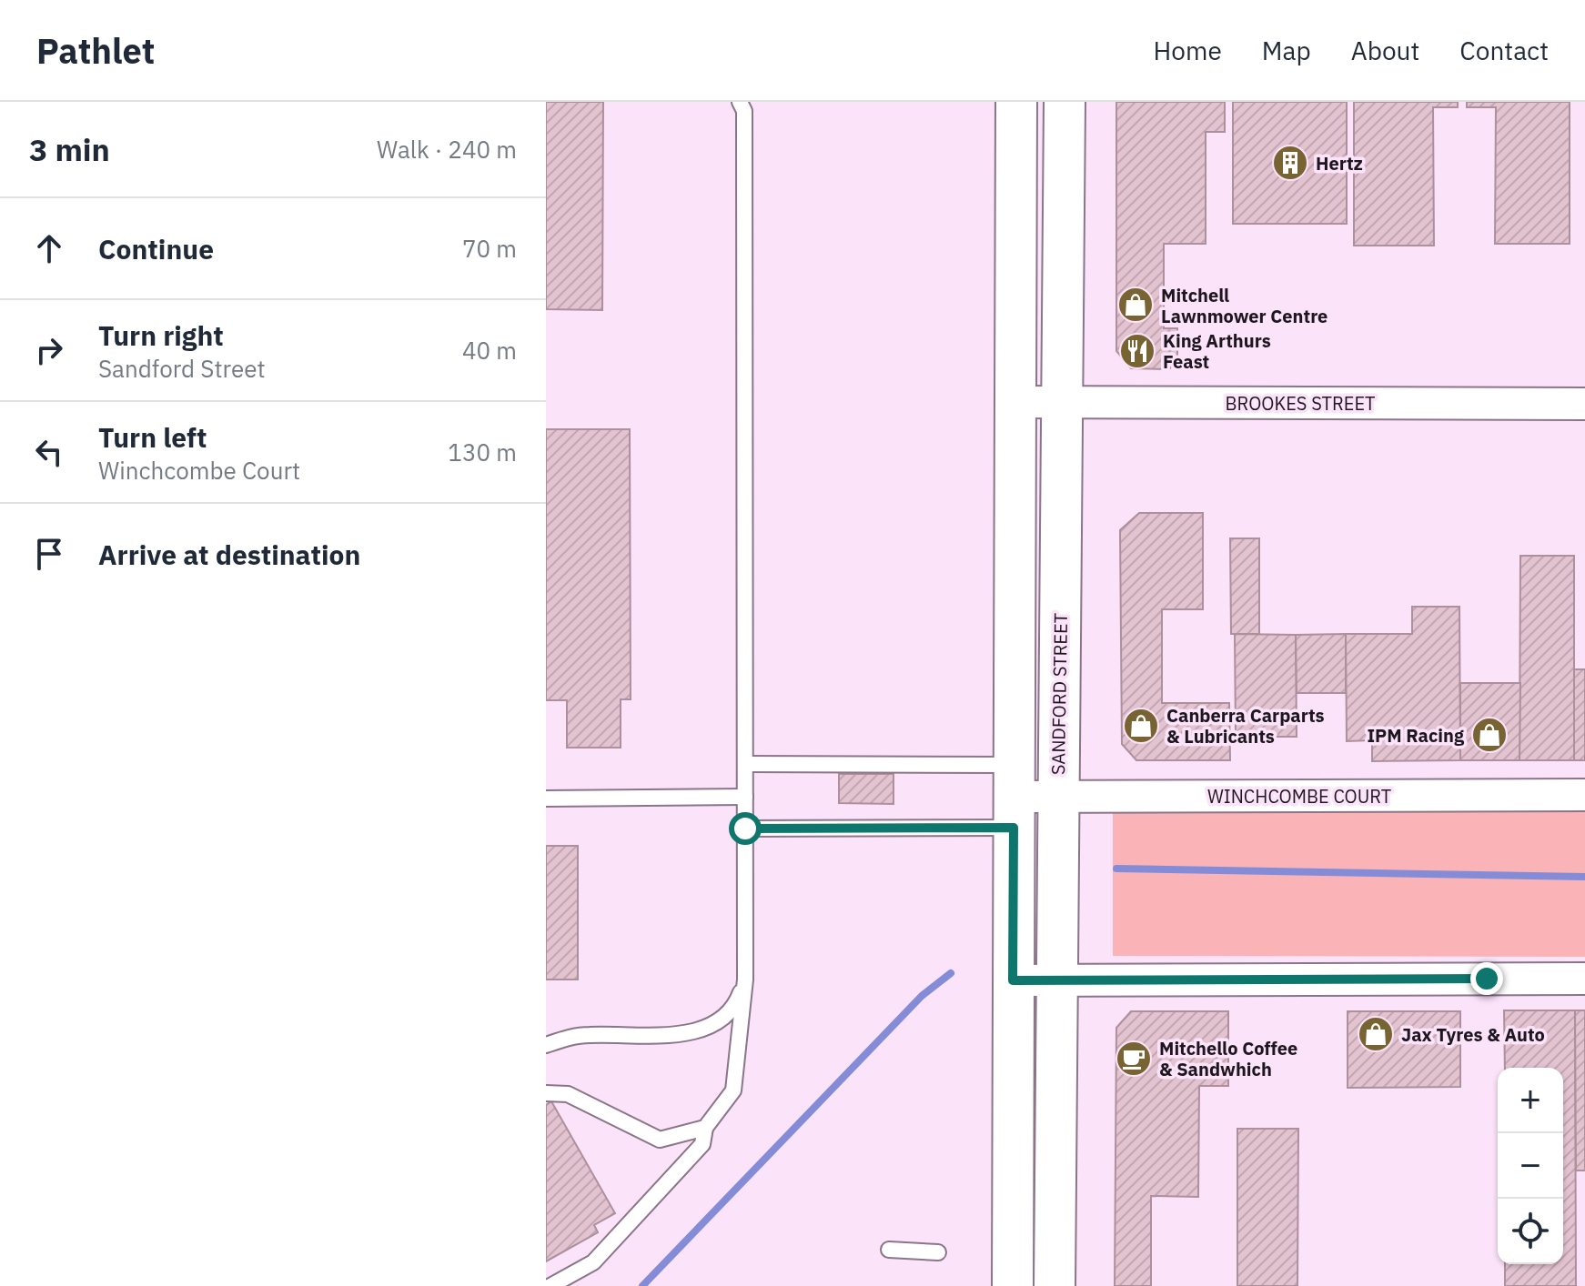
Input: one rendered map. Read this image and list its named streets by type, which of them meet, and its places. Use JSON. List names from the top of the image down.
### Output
{
  "streets": {
    "main road": ["SANDFORD STREET"],
    "street": ["BROOKES STREET", "WINCHCOMBE COURT"]
  },
  "crossings": [
    ["BROOKES STREET", "SANDFORD STREET"],
    ["SANDFORD STREET", "WINCHCOMBE COURT"]
  ],
  "places": {
    "building": ["Hertz"],
    "shop": [
      "Mitchell Lawnmower Centre",
      "Canberra Carparts & Lubricants",
      "IPM Racing",
      "Jax Tyres & Auto"
    ],
    "restaurant": ["King Arthurs Feast"],
    "cafe": ["Mitchello Coffee & Sandwhich"]
  },
  "page": {
    "header": "Pathlet",
    "nav": [
      "Home",
      "Map",
      "About",
      "Contact"
    ],
    "heading": ["3 min", "Walk · 240 m"],
    "list": [
      ["Continue", "70 m"],
      ["Turn right", "Sandford Street", "40 m"],
      ["Turn left", "Winchcombe Court", "130 m"],
      "Arrive at destination"
    ],
    "map_buttons": ["+", "−"]
  }
}
